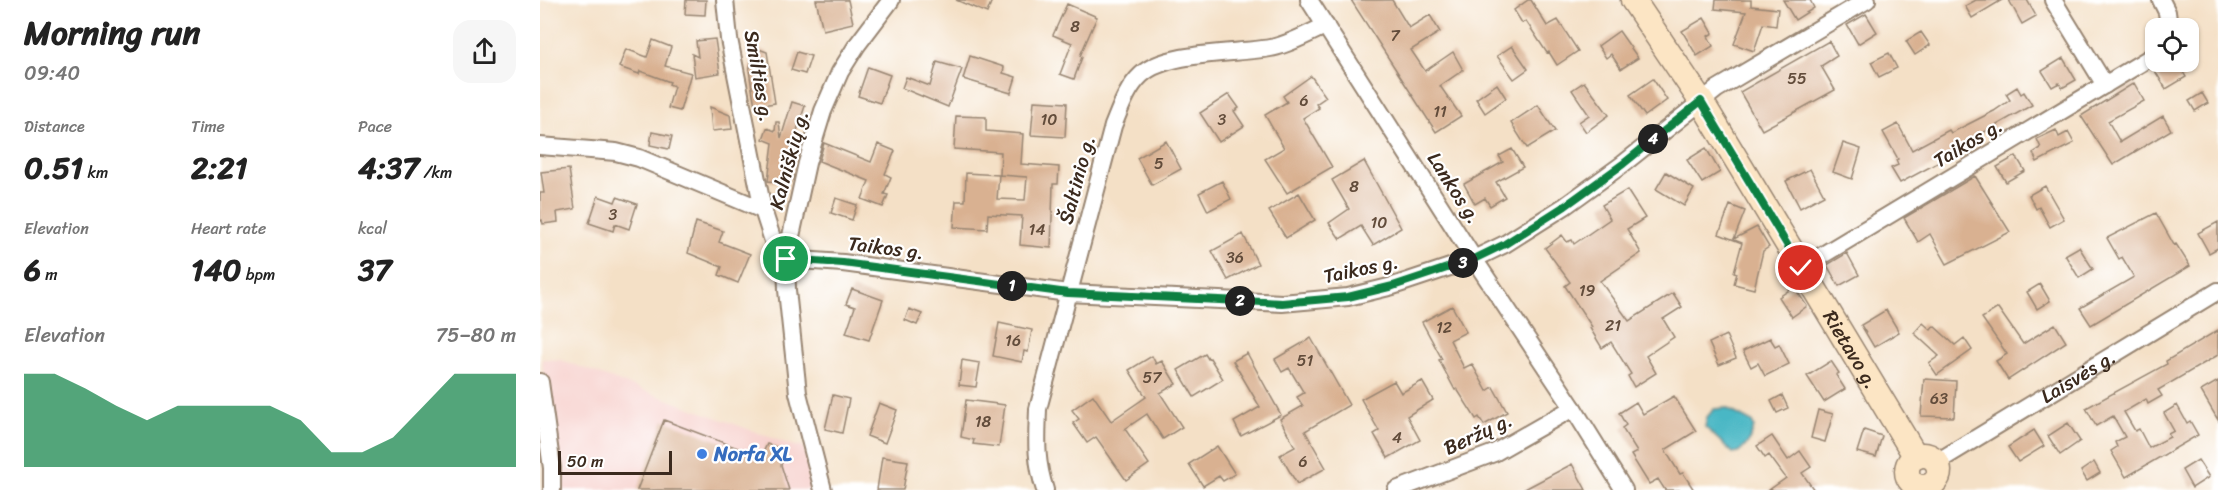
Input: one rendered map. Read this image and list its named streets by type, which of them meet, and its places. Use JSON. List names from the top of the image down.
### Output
{
  "streets": {
    "main road": ["Rietavo g."],
    "street": [
      "Smilties g.",
      "Taikos g.",
      "Kalniškių g.",
      "Šaltinio g.",
      "Lankos g.",
      "Laisvės g.",
      "Beržų g."
    ]
  },
  "crossings": [
    ["Smilties g.", "Taikos g."],
    ["Smilties g.", "Kalniškių g."],
    ["Taikos g.", "Kalniškių g."],
    ["Taikos g.", "Šaltinio g."],
    ["Taikos g.", "Lankos g."],
    ["Taikos g.", "Rietavo g."],
    ["Šaltinio g.", "Lankos g."],
    ["Lankos g.", "Beržų g."],
    ["Rietavo g.", "Laisvės g."]
  ],
  "places": ["Norfa XL"],
  "house_numbers": [
    "8",
    "7",
    "55",
    "6",
    "11",
    "10",
    "3",
    "5",
    "8",
    "3",
    "10",
    "14",
    "36",
    "19",
    "21",
    "12",
    "16",
    "51",
    "57",
    "63",
    "18",
    "4",
    "6"
  ],
  "scale_bar": "50 m",
  "page": {
    "heading": ["Morning run", "09:40"],
    "stats": [
      ["Distance", "0.51 km"],
      ["Time", "2:21"],
      ["Pace", "4:37 /km"],
      ["Elevation", "6 m"],
      ["Heart rate", "140 bpm"],
      ["kcal", "37"]
    ],
    "pins": [
      "4",
      "3",
      "1",
      "2"
    ],
    "chart": ["Elevation", "75–80 m"],
    "scale": "50 m"
  }
}
